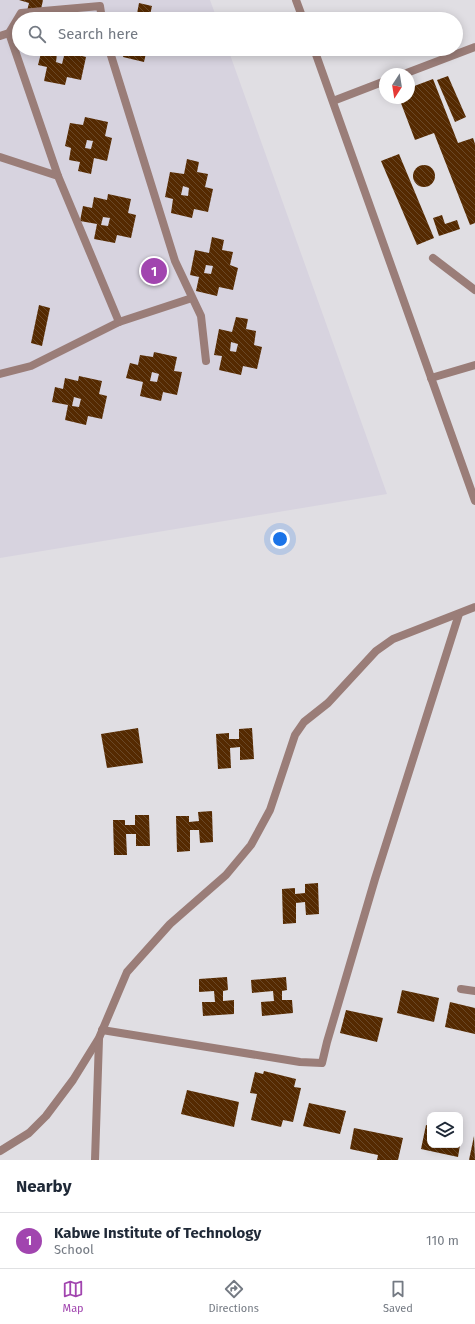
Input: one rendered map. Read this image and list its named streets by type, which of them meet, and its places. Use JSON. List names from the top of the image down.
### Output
{
  "north": "bottom",
  "page": {
    "search": "Search here",
    "pins": "1",
    "heading": "Nearby",
    "list": [
      {
        "mark": "1",
        "name": "Kabwe Institute of Technology",
        "note": "School",
        "value": "110 m"
      }
    ],
    "nav": ["Map", "Directions", "Saved"]
  }
}
